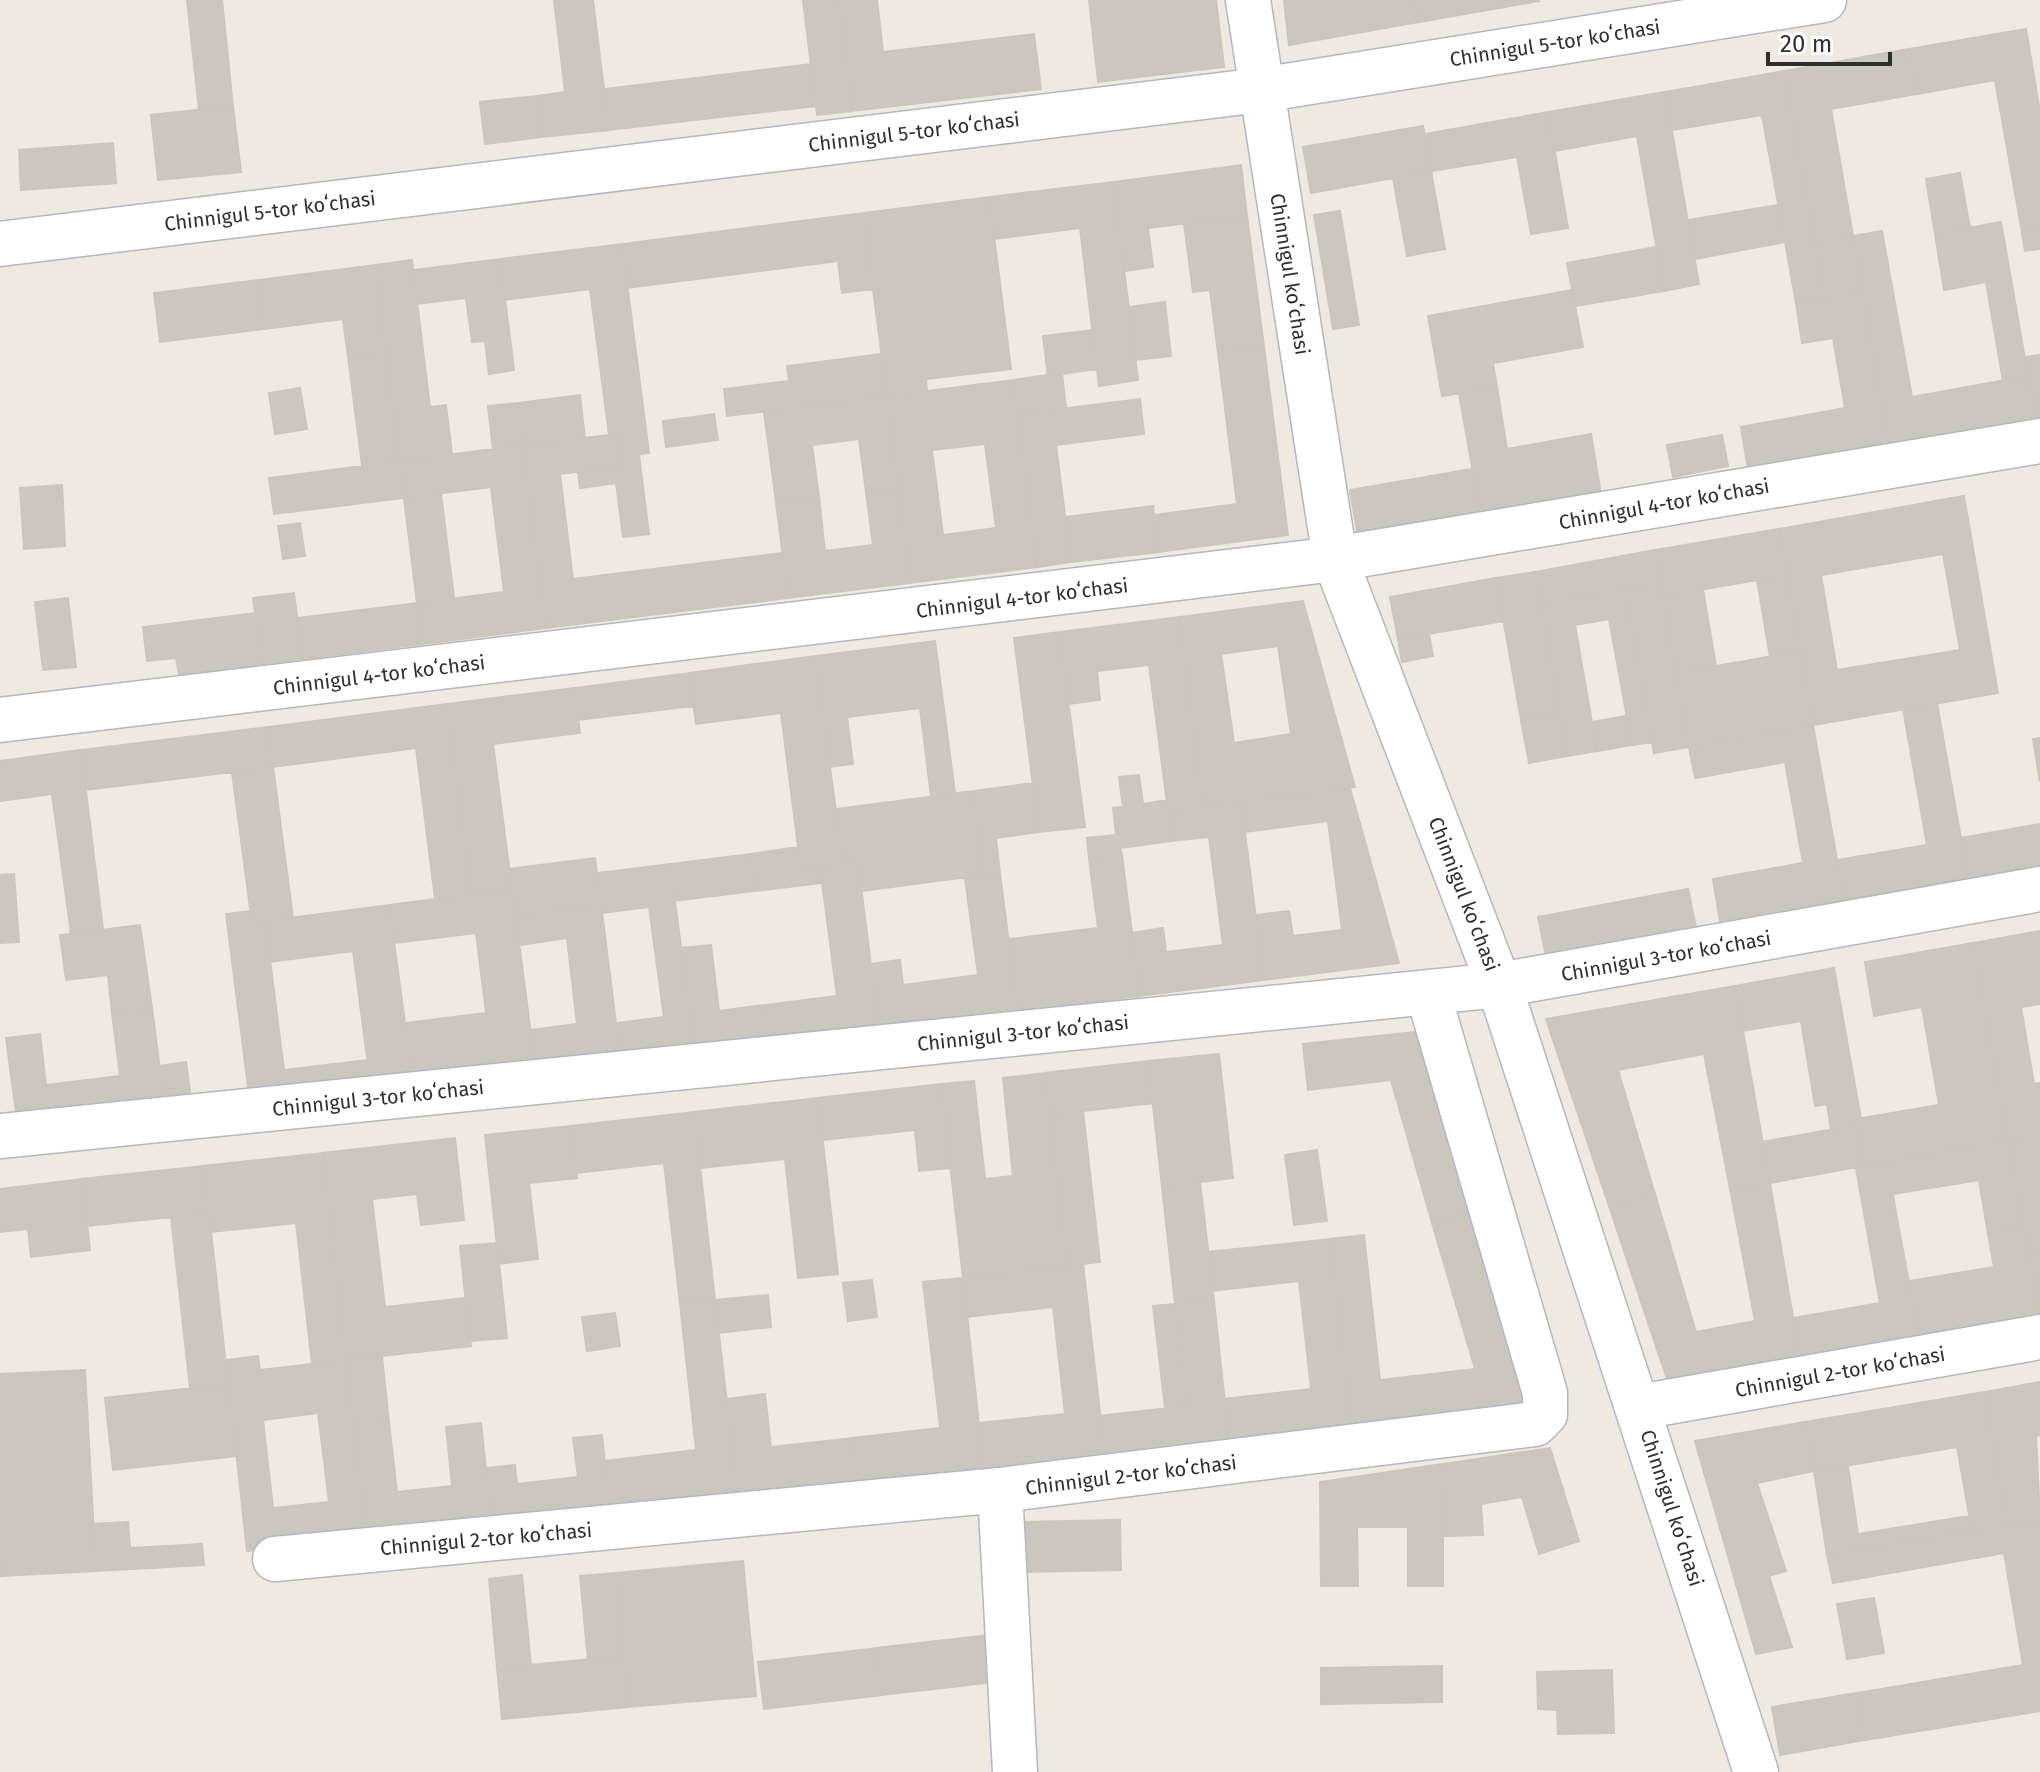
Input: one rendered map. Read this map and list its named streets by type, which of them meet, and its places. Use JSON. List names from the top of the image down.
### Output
{
  "streets": {
    "street": [
      "Chinnigul 5-tor koʻchasi",
      "Chinnigul koʻchasi",
      "Chinnigul 4-tor koʻchasi",
      "Chinnigul 3-tor koʻchasi",
      "Chinnigul 2-tor koʻchasi"
    ]
  },
  "crossings": [
    ["Chinnigul 5-tor koʻchasi", "Chinnigul koʻchasi"],
    ["Chinnigul koʻchasi", "Chinnigul 4-tor koʻchasi"],
    ["Chinnigul koʻchasi", "Chinnigul 3-tor koʻchasi"],
    ["Chinnigul koʻchasi", "Chinnigul 2-tor koʻchasi"],
    ["Chinnigul 3-tor koʻchasi", "Chinnigul 2-tor koʻchasi"]
  ],
  "scale_bar": "20 m"
}
